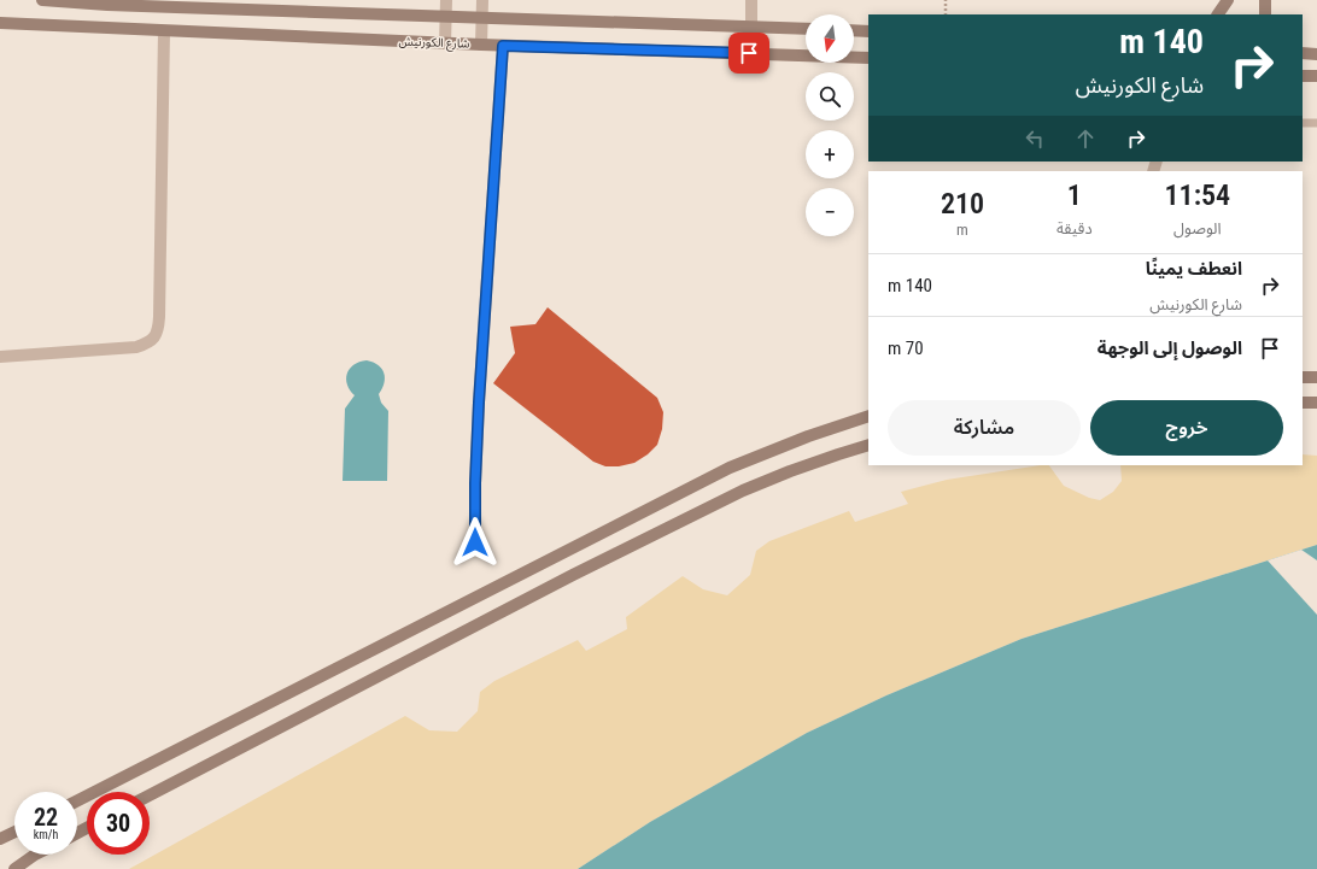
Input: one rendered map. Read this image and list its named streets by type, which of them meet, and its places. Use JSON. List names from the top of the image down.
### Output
{
  "streets": {
    "street": ["شارع الكورنيش"]
  },
  "north": "bottom",
  "page": {
    "map_buttons": ["+", "−"],
    "turn": ["140 m", "شارع الكورنيش"],
    "eta": [
      "11:54",
      "الوصول",
      "1",
      "دقيقة",
      "210",
      "m"
    ],
    "list": [
      {
        "name": "انعطف يمينًا",
        "note": "شارع الكورنيش",
        "value": "140 m"
      },
      {
        "name": "الوصول إلى الوجهة",
        "value": "70 m"
      }
    ],
    "buttons": ["خروج", "مشاركة"],
    "speed": "22 km/h",
    "limit": "30"
  }
}
